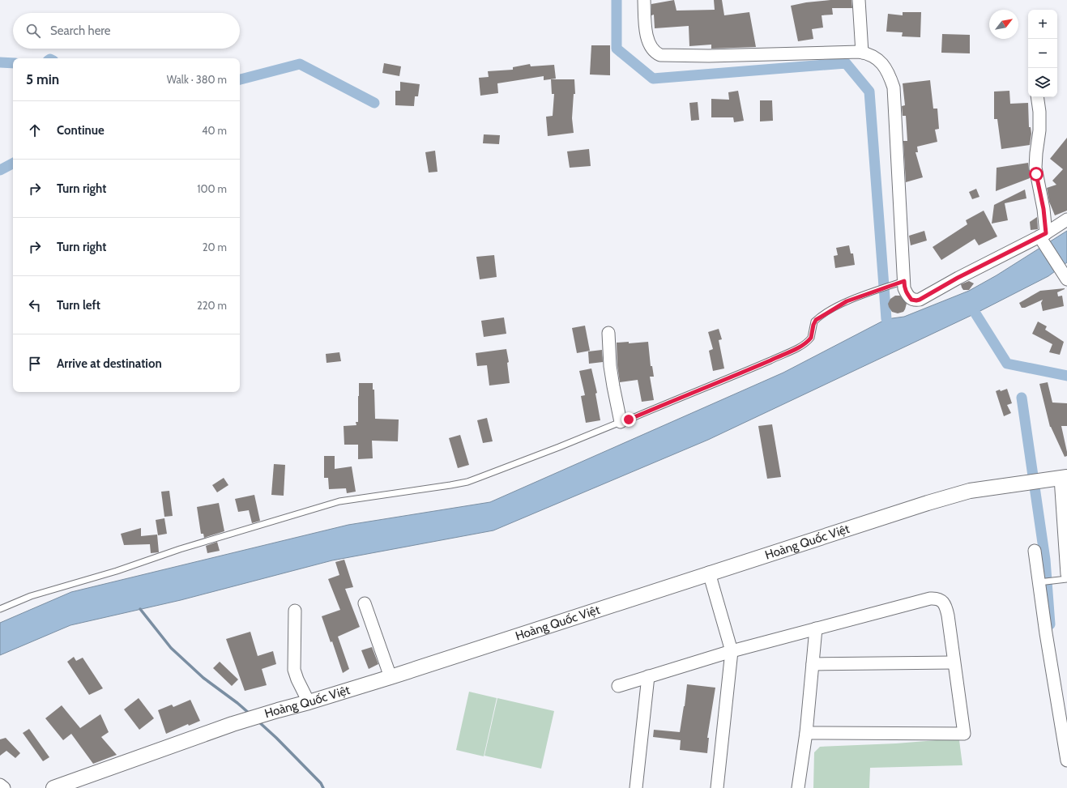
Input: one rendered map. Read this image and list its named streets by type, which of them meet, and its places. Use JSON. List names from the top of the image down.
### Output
{
  "streets": {
    "street": ["Hoàng Quốc Việt"]
  },
  "north": "top right",
  "page": {
    "map_buttons": ["+", "−"],
    "search": "Search here",
    "heading": ["5 min", "Walk · 380 m"],
    "list": [
      ["Continue", "40 m"],
      ["Turn right", "100 m"],
      ["Turn right", "20 m"],
      ["Turn left", "220 m"],
      "Arrive at destination"
    ]
  }
}
